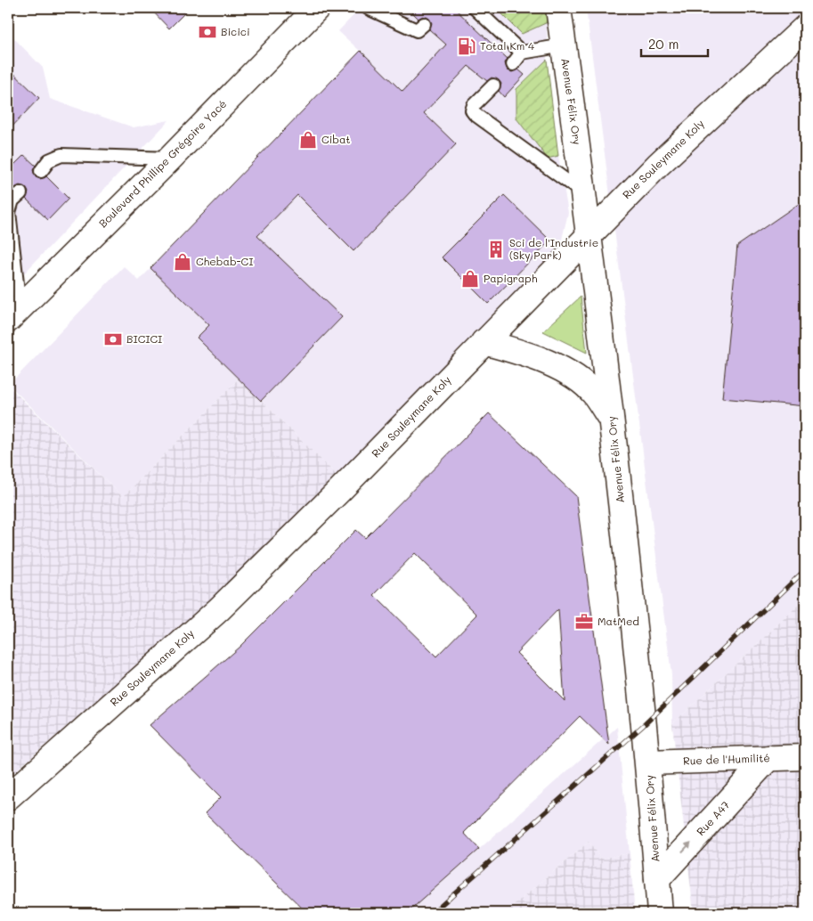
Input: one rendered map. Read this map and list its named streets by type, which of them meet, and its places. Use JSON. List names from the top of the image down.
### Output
{
  "streets": {
    "street": [
      "Avenue Félix Ory",
      "Rue Souleymane Koly",
      "Boulevard Phillipe Grégoire Yacé",
      "Rue de l'Humilité",
      "Rue A47"
    ]
  },
  "crossings": [
    ["Avenue Félix Ory", "Rue Souleymane Koly"],
    ["Avenue Félix Ory", "Rue de l'Humilité"],
    ["Avenue Félix Ory", "Rue A47"],
    ["Rue de l'Humilité", "Rue A47"]
  ],
  "one_way": ["Rue A47"],
  "places": {
    "bank": ["Bicici", "BICICI"],
    "fuel station": ["Total Km 4"],
    "shop": ["Cibat", "Chebab-CI", "Papigraph"],
    "building": ["Sci de l'Industrie (Sky Park)"],
    "office": ["MatMed"]
  },
  "scale_bar": "20 m"
}
